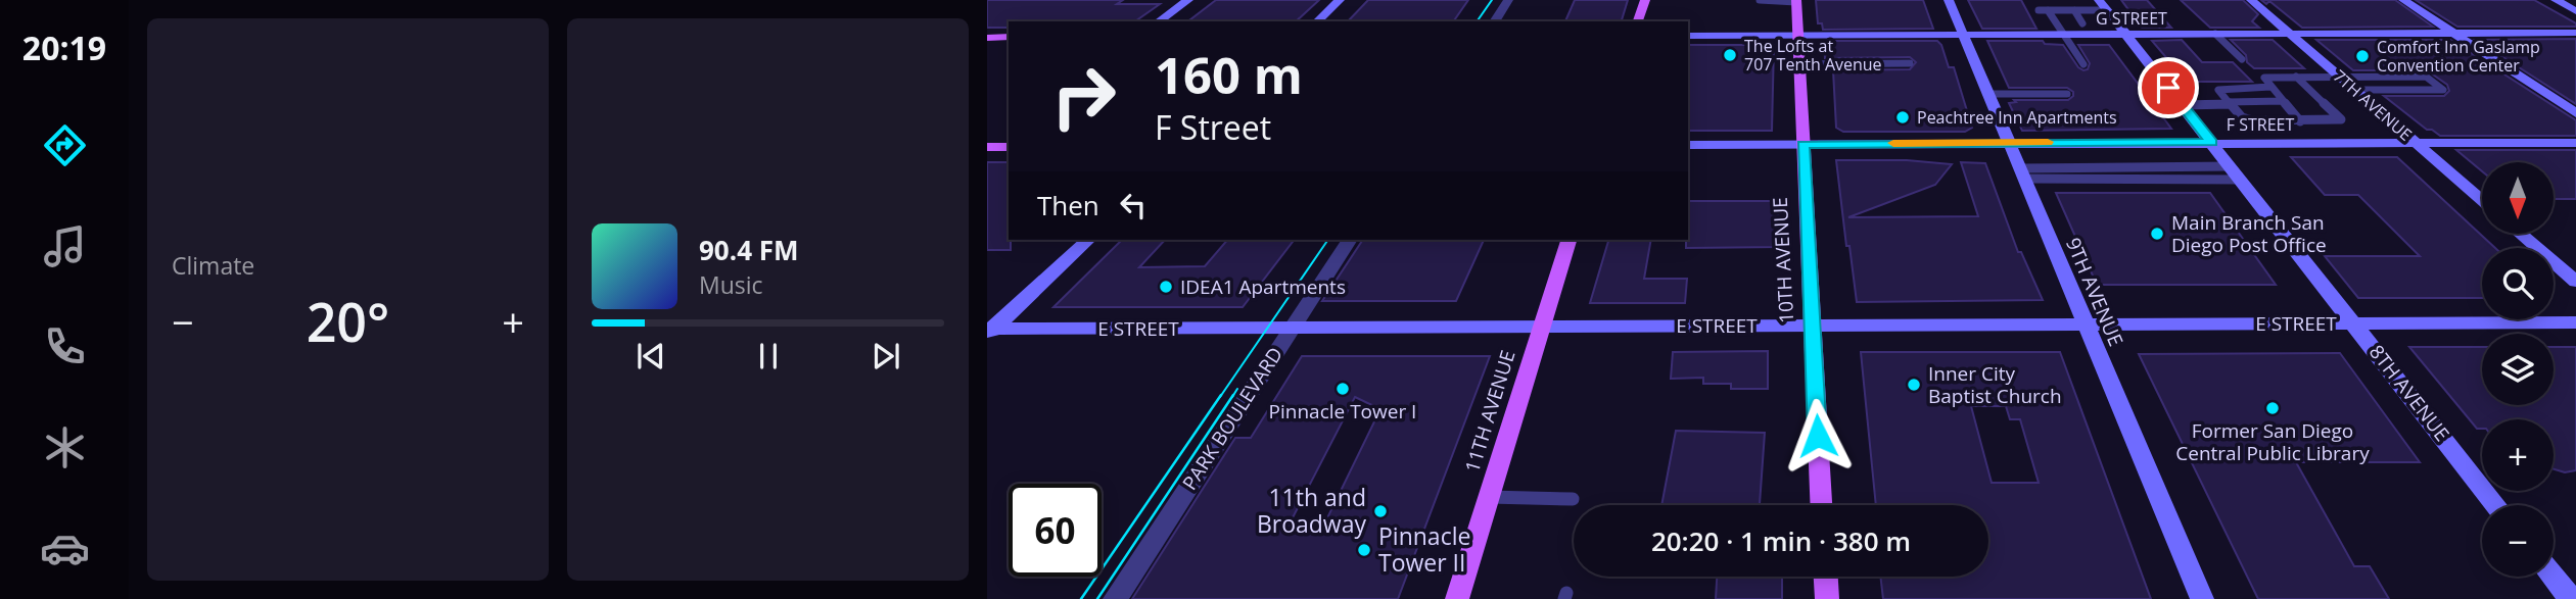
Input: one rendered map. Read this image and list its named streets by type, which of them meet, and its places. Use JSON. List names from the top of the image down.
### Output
{
  "streets": {
    "main road": ["10TH AVENUE", "11TH AVENUE"],
    "street": [
      "G STREET",
      "7TH AVENUE",
      "F STREET",
      "9TH AVENUE",
      "E STREET",
      "8TH AVENUE",
      "PARK BOULEVARD"
    ]
  },
  "crossings": [
    ["G STREET", "7TH AVENUE"],
    ["G STREET", "10TH AVENUE"],
    ["G STREET", "9TH AVENUE"],
    ["G STREET", "8TH AVENUE"],
    ["7TH AVENUE", "F STREET"],
    ["F STREET", "10TH AVENUE"],
    ["F STREET", "9TH AVENUE"],
    ["F STREET", "8TH AVENUE"],
    ["10TH AVENUE", "E STREET"],
    ["9TH AVENUE", "E STREET"],
    ["E STREET", "8TH AVENUE"],
    ["E STREET", "11TH AVENUE"],
    ["E STREET", "PARK BOULEVARD"]
  ],
  "places": [
    "The Lofts at 707 Tenth Avenue",
    "Comfort Inn Gaslamp Convention Center",
    "Peachtree Inn Apartments",
    "Main Branch San Diego Post Office",
    "IDEA1 Apartments",
    "Inner City Baptist Church",
    "Pinnacle Tower I",
    "Former San Diego Central Public Library",
    "11th and Broadway",
    "Pinnacle Tower II"
  ],
  "north": "bottom",
  "page": {
    "tabs": "20:19",
    "tile": "Climate",
    "turn": ["160 m", "F Street"],
    "map_buttons": ["+", "−"],
    "then": "Then",
    "song": ["90.4 FM", "Music"],
    "heat": ["−", "20°", "+"],
    "limit": "60",
    "trip": "20:20 · 1 min · 380 m"
  }
}
